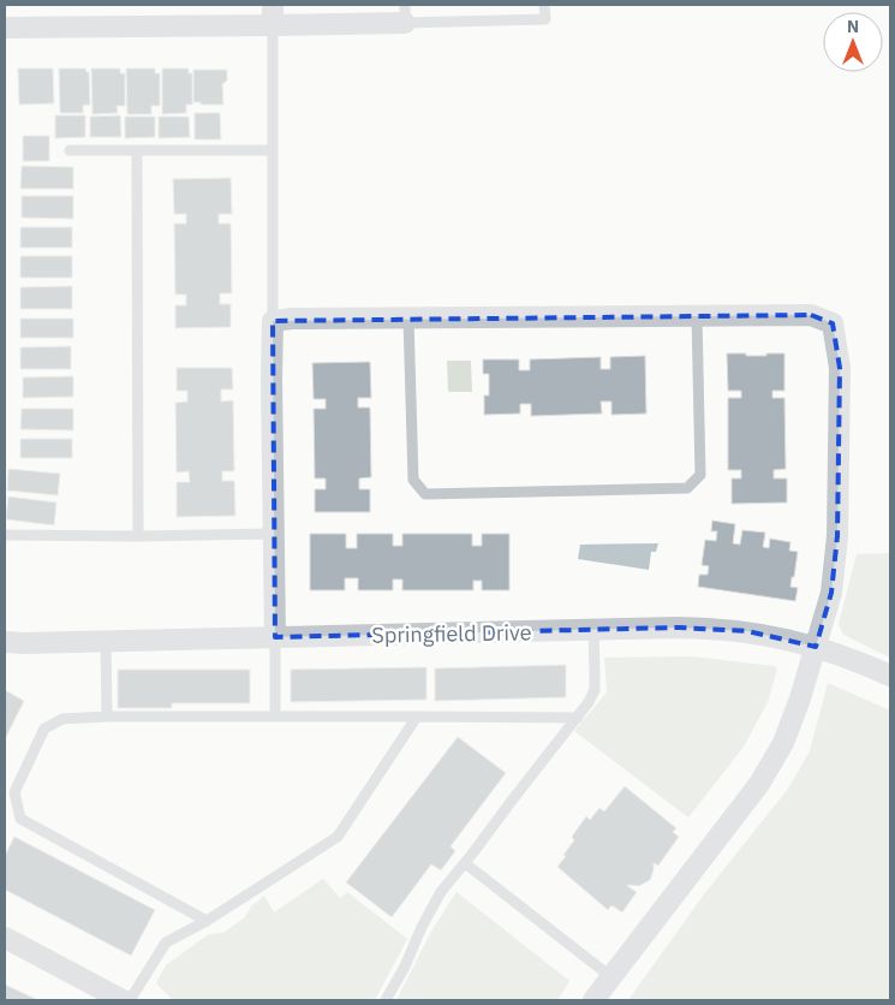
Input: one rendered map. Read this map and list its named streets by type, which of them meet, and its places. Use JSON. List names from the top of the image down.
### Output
{
  "streets": {
    "street": ["Springfield Drive"]
  },
  "north": "top"
}
